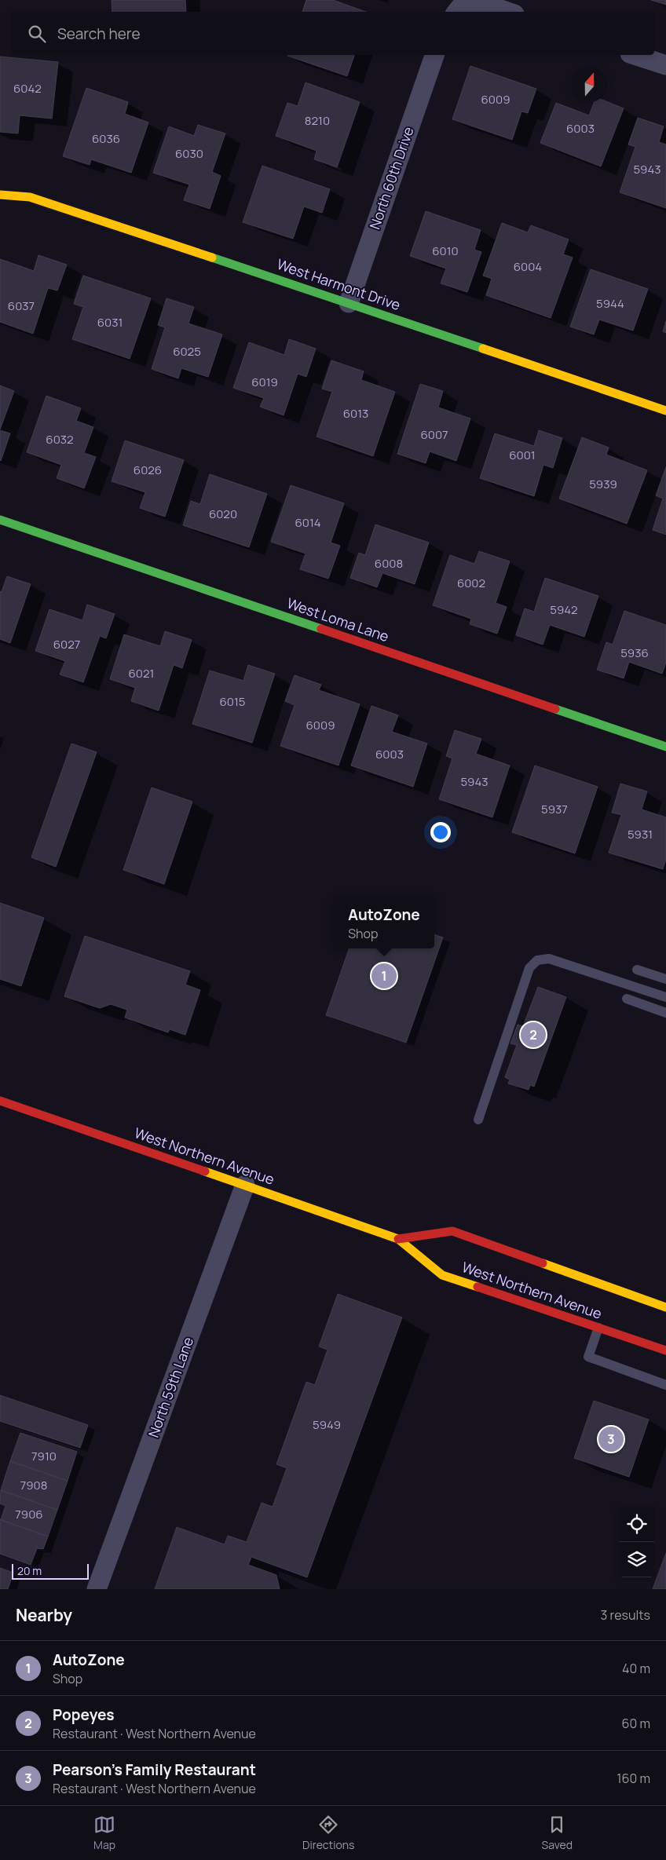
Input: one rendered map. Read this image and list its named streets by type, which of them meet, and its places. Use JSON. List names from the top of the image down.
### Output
{
  "streets": {
    "street": [
      "North 60th Drive",
      "West Harmont Drive",
      "West Loma Lane",
      "West Northern Avenue",
      "North 59th Lane"
    ]
  },
  "crossings": [
    ["North 60th Drive", "West Harmont Drive"],
    ["West Northern Avenue", "North 59th Lane"]
  ],
  "house_numbers": [
    "6042",
    "6009",
    "8210",
    "6003",
    "6036",
    "6030",
    "5943",
    "6010",
    "6004",
    "5944",
    "6037",
    "6031",
    "6025",
    "6019",
    "6013",
    "6007",
    "6032",
    "6001",
    "6026",
    "5939",
    "6020",
    "6014",
    "6008",
    "6002",
    "5942",
    "6027",
    "5936",
    "6021",
    "6015",
    "6009",
    "6003",
    "5943",
    "5937",
    "5931",
    "5949",
    "7910",
    "7908",
    "7906"
  ],
  "scale_bar": "20 m",
  "north": "top",
  "page": {
    "search": "Search here",
    "popup": ["AutoZone", "Shop"],
    "pins": ["1", "2", "3"],
    "scale": "20 m",
    "heading": ["Nearby", "3 results"],
    "list": [
      {
        "mark": "1",
        "name": "AutoZone",
        "note": "Shop",
        "value": "40 m"
      },
      {
        "mark": "2",
        "name": "Popeyes",
        "note": "Restaurant · West Northern Avenue",
        "value": "60 m"
      },
      {
        "mark": "3",
        "name": "Pearson's Family Restaurant",
        "note": "Restaurant · West Northern Avenue",
        "value": "160 m"
      }
    ],
    "nav": ["Map", "Directions", "Saved"]
  }
}
